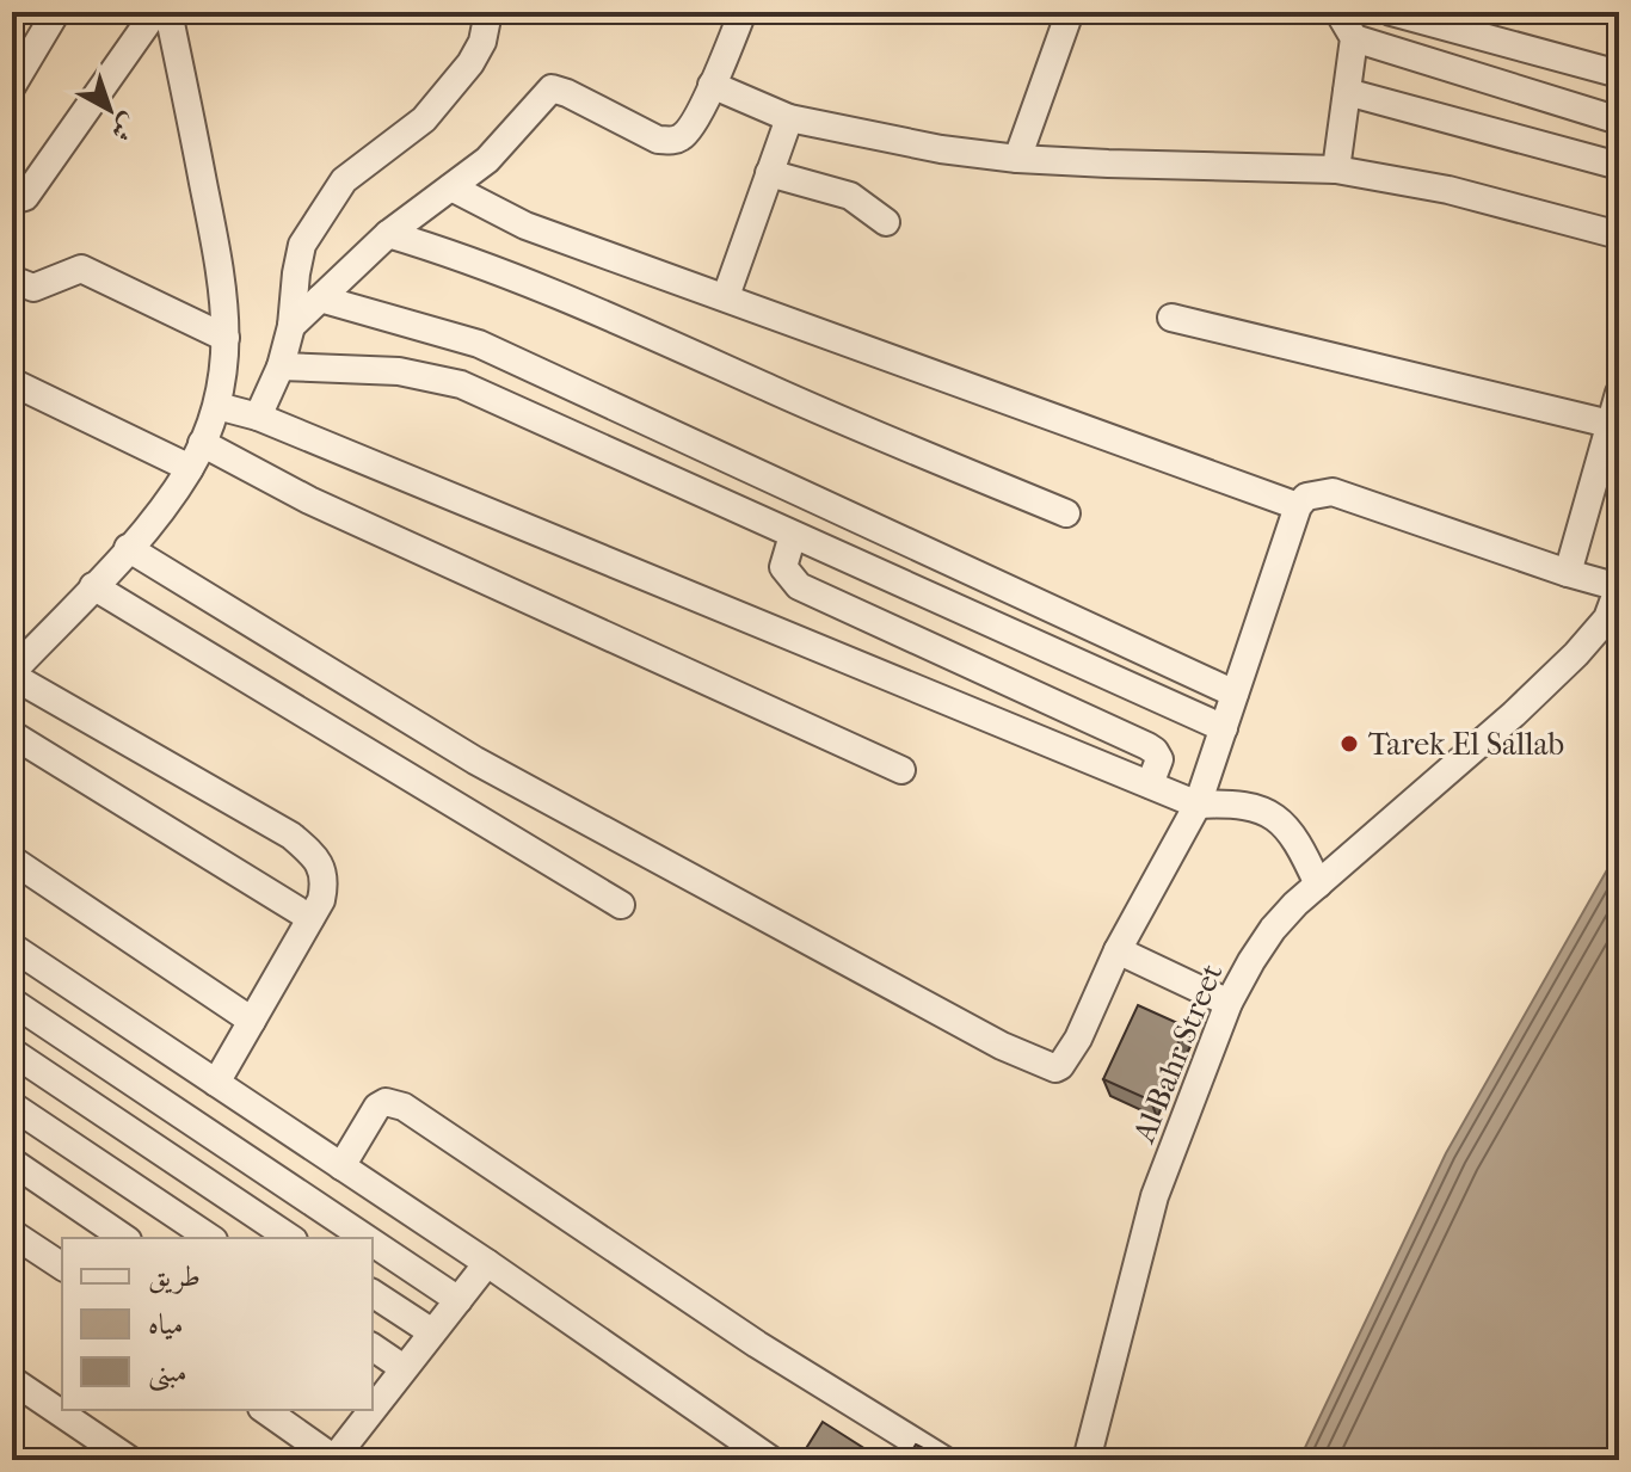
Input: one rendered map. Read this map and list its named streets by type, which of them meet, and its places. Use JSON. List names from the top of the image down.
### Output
{
  "streets": {
    "street": ["Al Bahr Street"]
  },
  "places": ["Tarek El Sallab"],
  "legend": ["طريق", "مياه", "مبنى"],
  "north": "bottom right"
}
